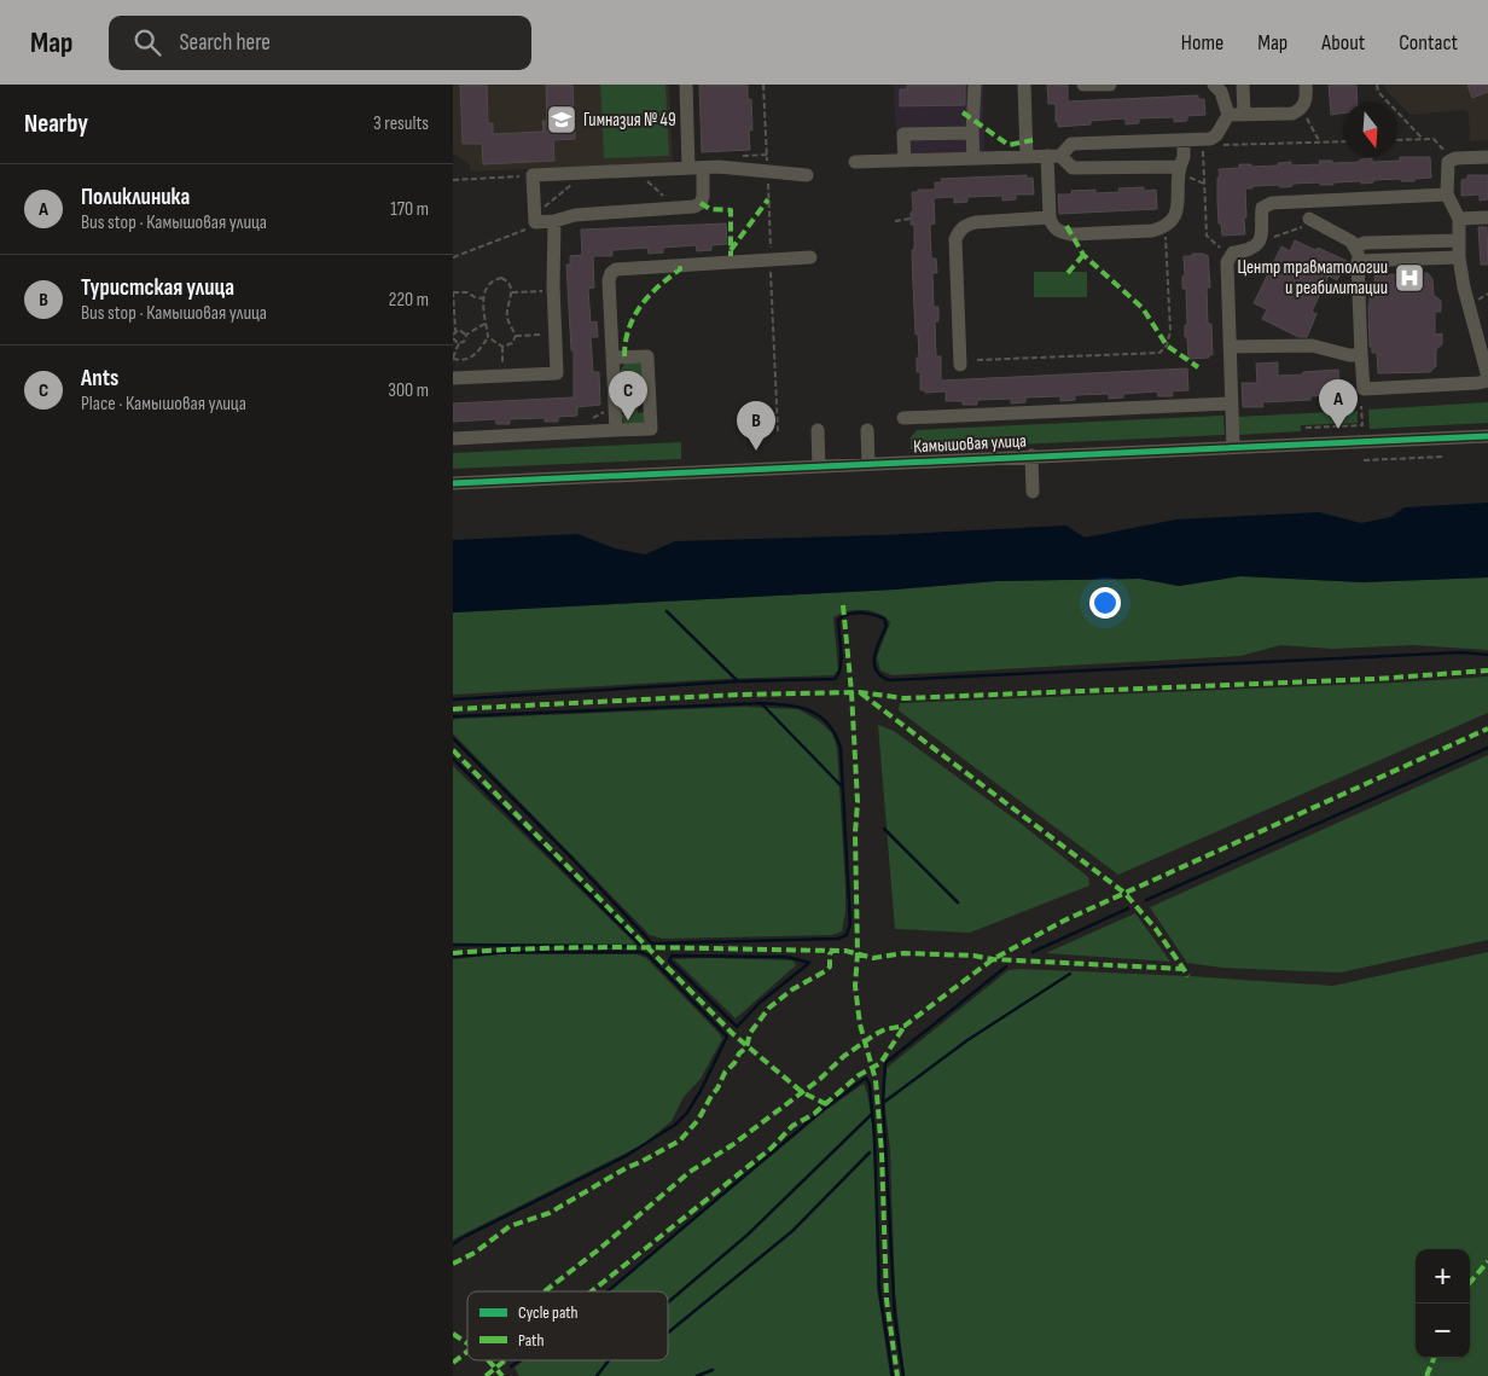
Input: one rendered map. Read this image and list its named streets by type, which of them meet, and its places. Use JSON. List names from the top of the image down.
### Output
{
  "streets": {
    "street": ["Камышовая улица"]
  },
  "places": {
    "school or university": ["Гимназия № 49"],
    "hospital": ["Центр травматологии и реабилитации"]
  },
  "legend": ["Cycle path", "Path"],
  "north": "bottom",
  "page": {
    "header": "Map",
    "search": "Search here",
    "nav": [
      "Home",
      "Map",
      "About",
      "Contact"
    ],
    "heading": ["Nearby", "3 results"],
    "list": [
      {
        "mark": "A",
        "name": "Поликлиника",
        "note": "Bus stop · Камышовая улица",
        "value": "170 m"
      },
      {
        "mark": "B",
        "name": "Туристская улица",
        "note": "Bus stop · Камышовая улица",
        "value": "220 m"
      },
      {
        "mark": "C",
        "name": "Ants",
        "note": "Place · Камышовая улица",
        "value": "300 m"
      }
    ],
    "pins": ["C", "A", "B"],
    "map_buttons": ["+", "−"]
  }
}
